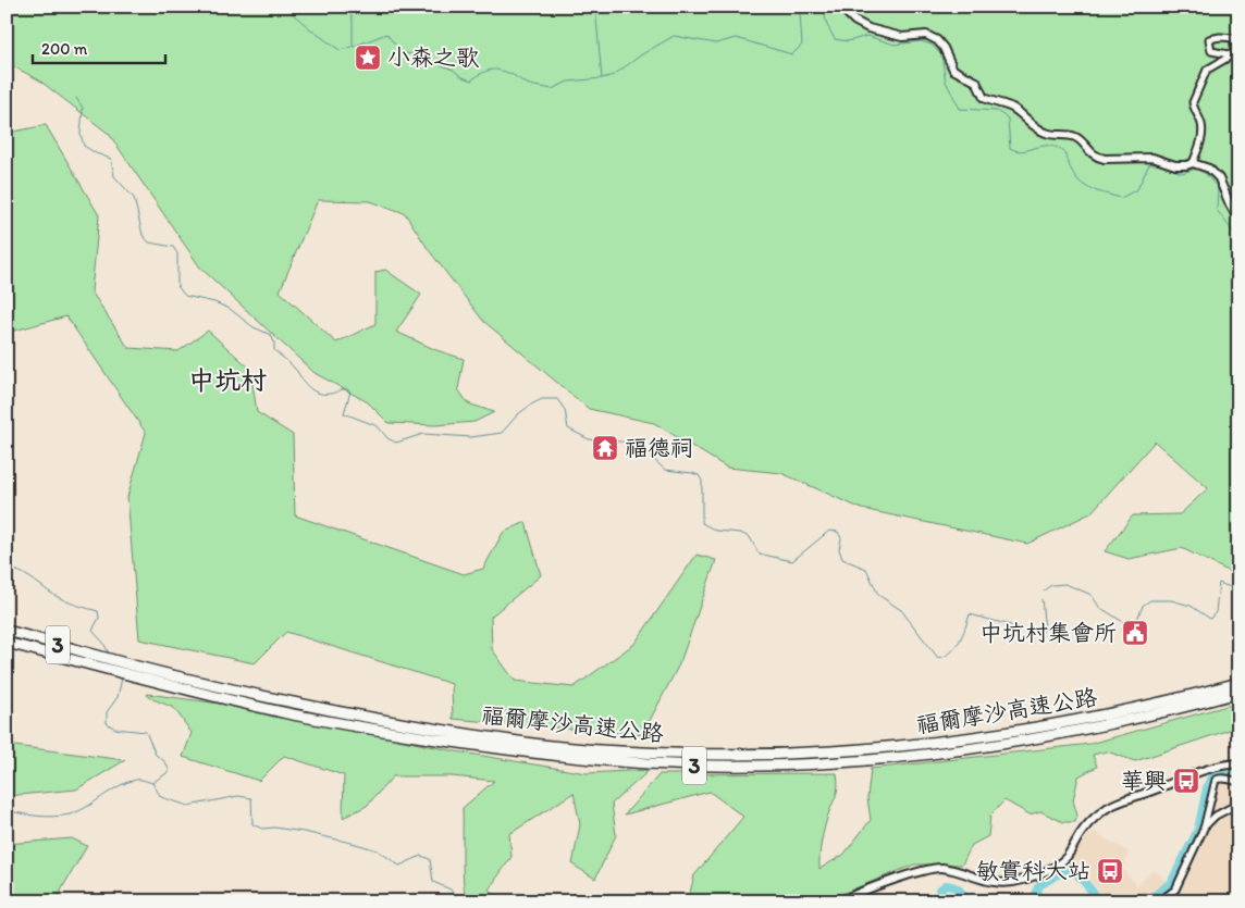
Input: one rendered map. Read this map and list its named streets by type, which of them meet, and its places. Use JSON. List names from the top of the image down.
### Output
{
  "streets": {
    "highway": ["3", "福爾摩沙高速公路"]
  },
  "districts": ["中坑村"],
  "places": {
    "place": ["小森之歌"],
    "temple": ["福德祠"],
    "public building": ["中坑村集會所"],
    "bus stop": ["華興", "敏實科大站"]
  },
  "scale_bar": "200 m"
}
